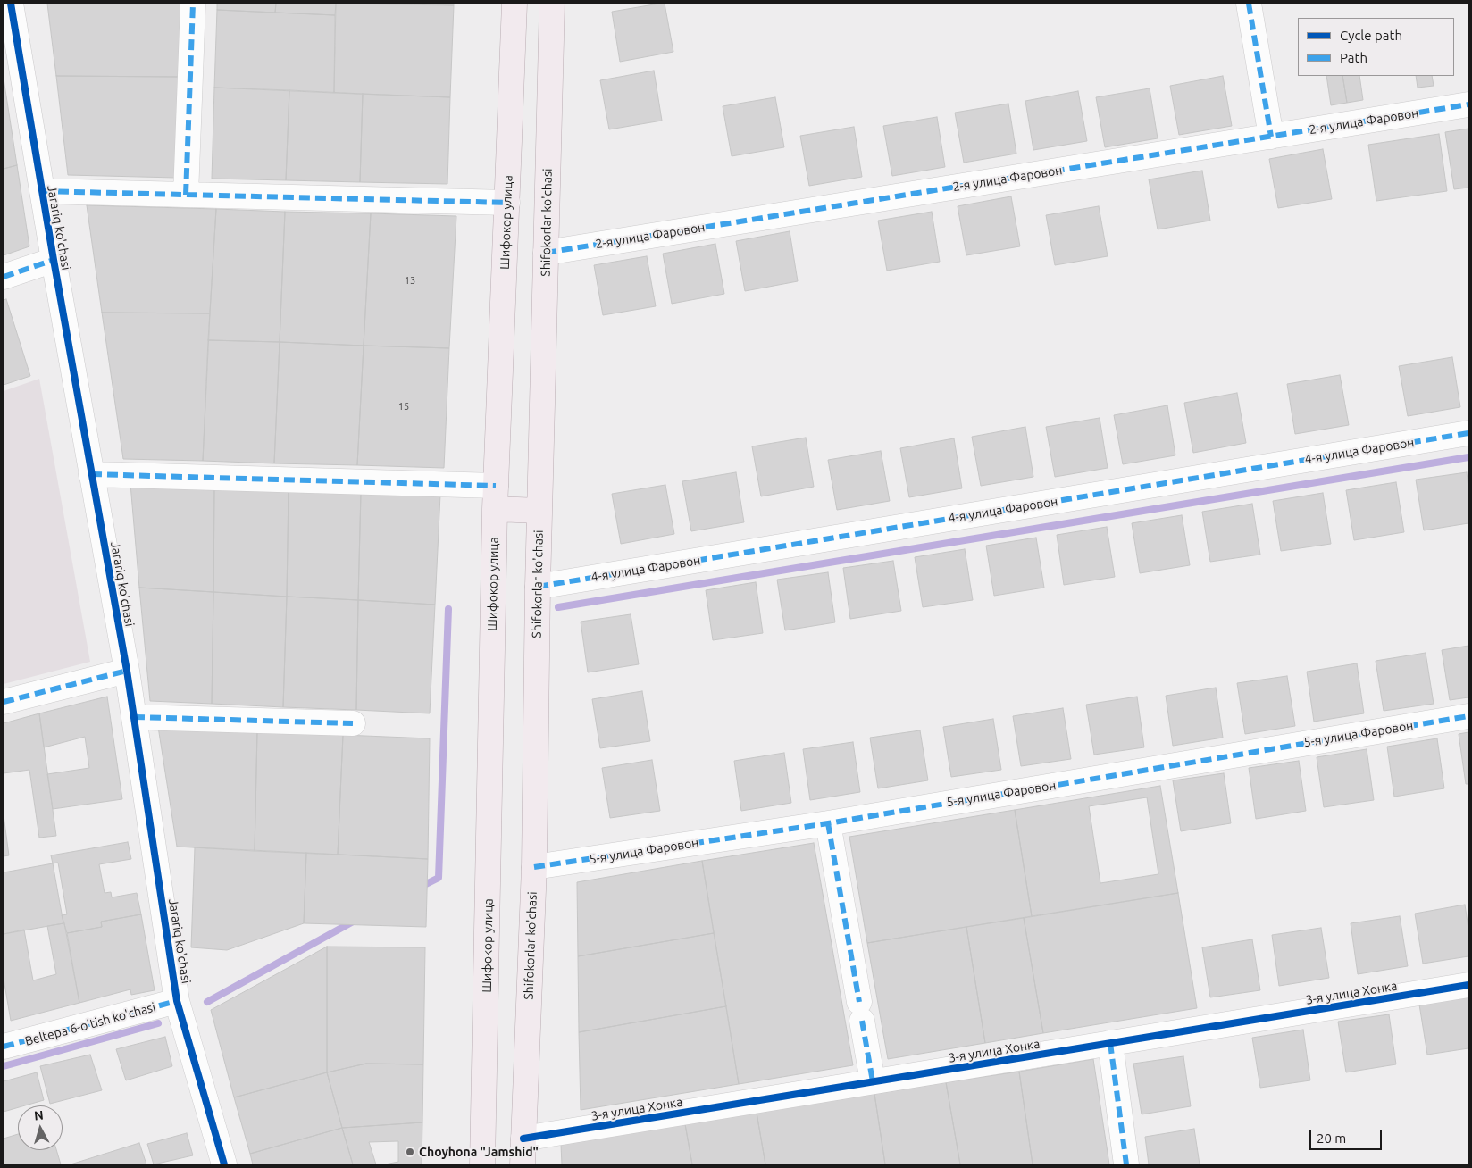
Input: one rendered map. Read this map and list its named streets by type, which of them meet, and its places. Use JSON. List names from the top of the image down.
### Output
{
  "streets": {
    "main road": ["Шифокор улица", "Shifokorlar ko'chasi"],
    "street": [
      "2-я улица Фаровон",
      "Jarariq ko'chasi",
      "4-я улица Фаровон",
      "5-я улица Фаровон",
      "3-я улица Хонка",
      "Beltepa 6-o'tish ko'chasi"
    ]
  },
  "crossings": [
    ["2-я улица Фаровон", "Shifokorlar ko'chasi"],
    ["Shifokorlar ko'chasi", "4-я улица Фаровон"],
    ["Shifokorlar ko'chasi", "5-я улица Фаровон"],
    ["Shifokorlar ko'chasi", "3-я улица Хонка"],
    ["Jarariq ko'chasi", "Beltepa 6-o'tish ko'chasi"]
  ],
  "places": ["Choyhona \"Jamshid\""],
  "house_numbers": ["13", "15"],
  "legend": ["Cycle path", "Path"],
  "scale_bar": "20 m",
  "north": "top"
}
